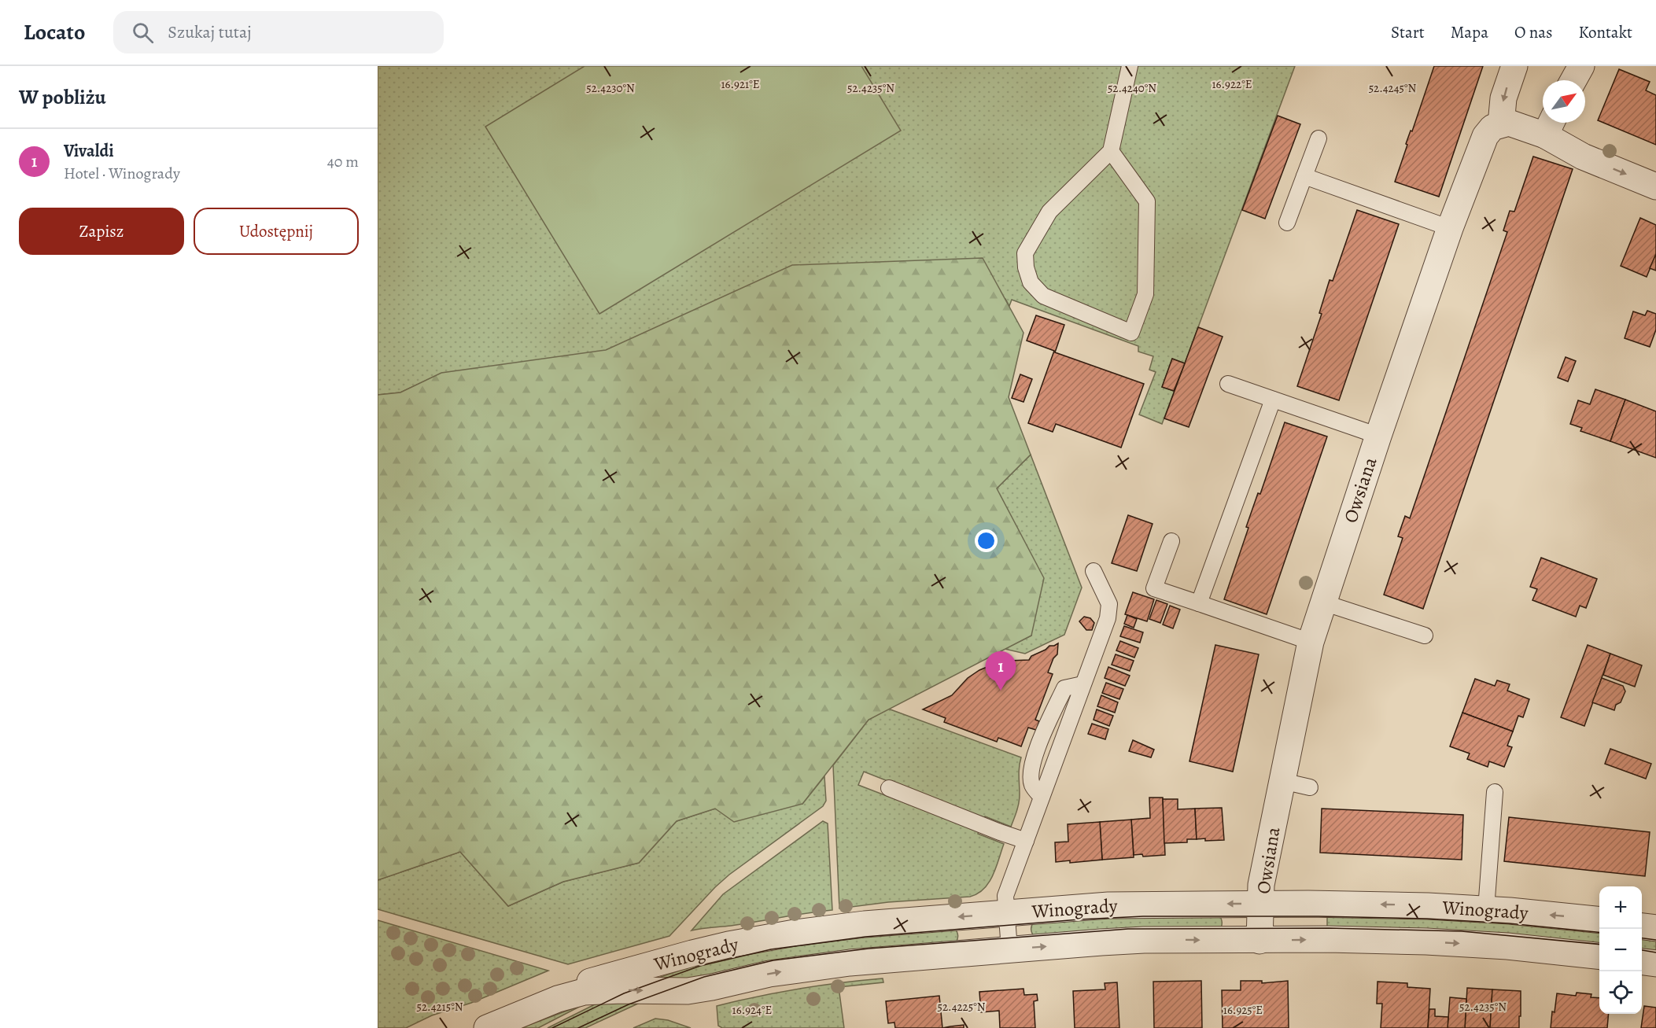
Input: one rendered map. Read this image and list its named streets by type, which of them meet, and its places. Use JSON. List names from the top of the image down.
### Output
{
  "streets": {
    "street": ["Owsiana", "Winogrady"]
  },
  "crossings": [
    ["Owsiana", "Winogrady"]
  ],
  "north": "top right",
  "page": {
    "header": "Locato",
    "search": "Szukaj tutaj",
    "nav": [
      "Start",
      "Mapa",
      "O nas",
      "Kontakt"
    ],
    "heading": "W pobliżu",
    "list": [
      {
        "mark": "1",
        "name": "Vivaldi",
        "note": "Hotel · Winogrady",
        "value": "40 m"
      }
    ],
    "buttons": ["Zapisz", "Udostępnij"],
    "pins": "1",
    "map_buttons": ["+", "−"]
  },
  "coordinates": [
    "16.921°E",
    "16.922°E",
    "52.4230°N",
    "52.4235°N",
    "52.4240°N",
    "52.4245°N",
    "52.4215°N",
    "52.4225°N",
    "16.924°E",
    "16.925°E"
  ]
}
